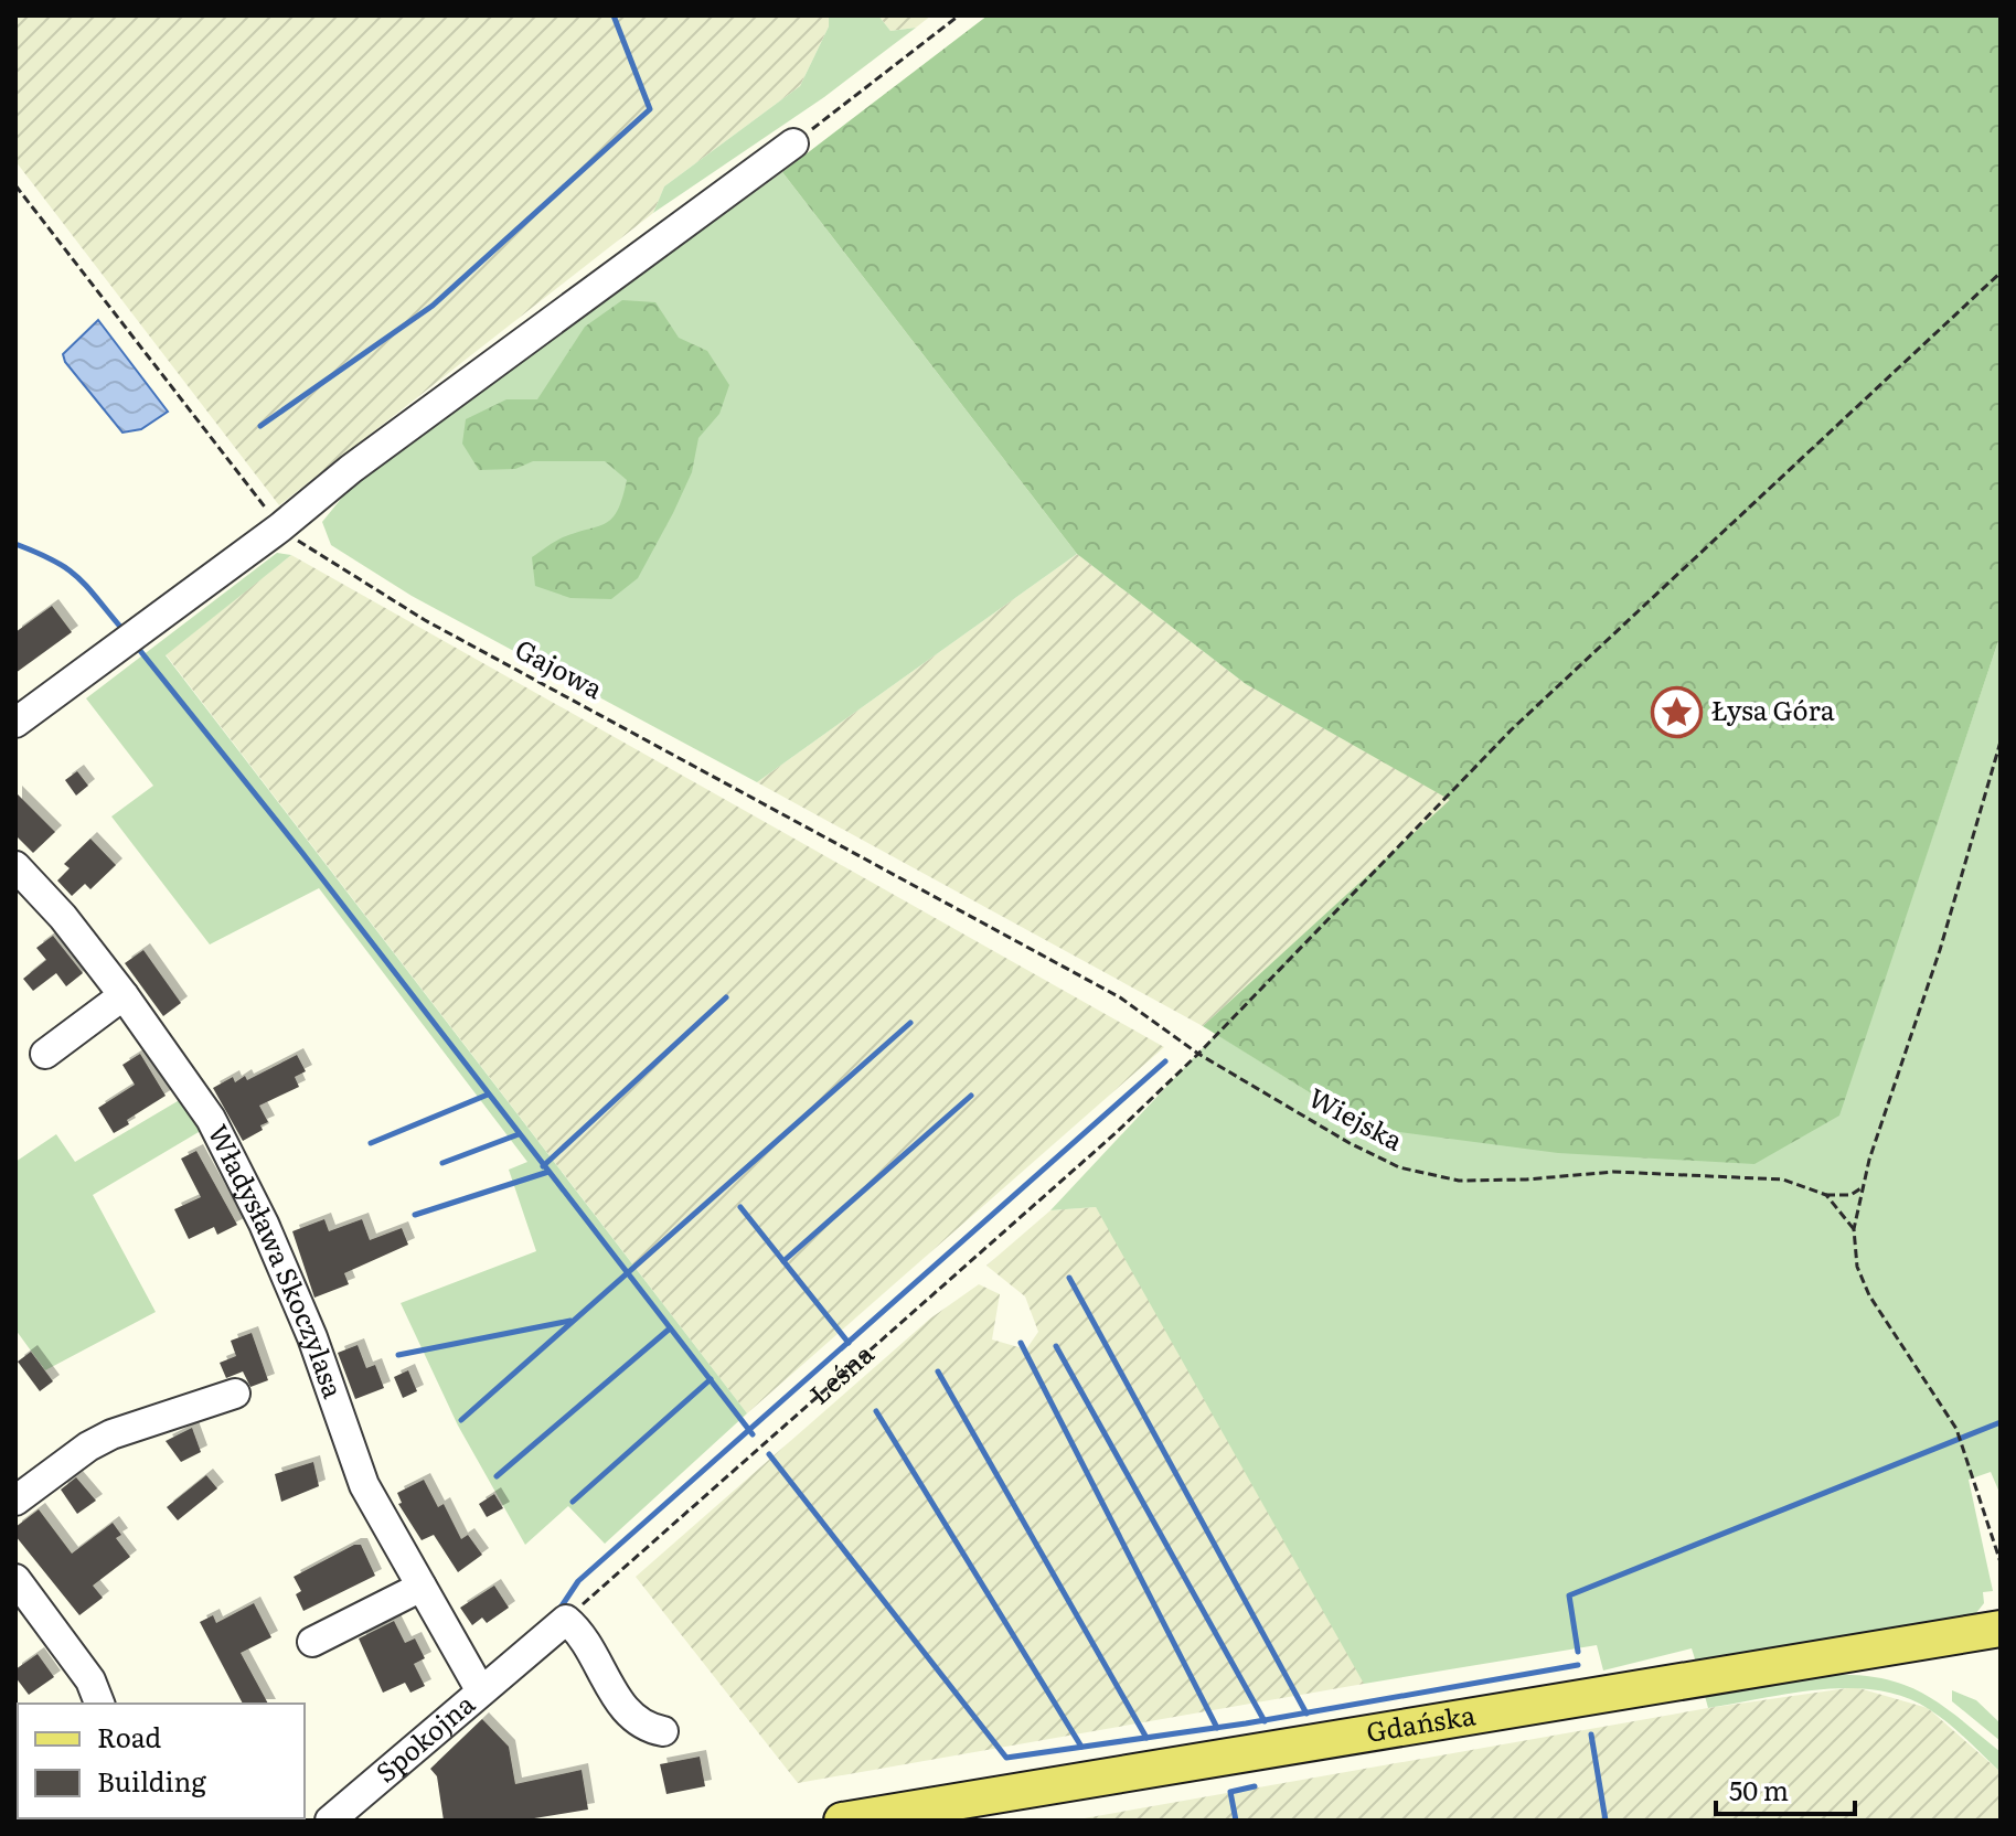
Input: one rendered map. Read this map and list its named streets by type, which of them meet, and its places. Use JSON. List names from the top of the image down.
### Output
{
  "streets": {
    "main road": ["Gdańska"],
    "street": ["Władysława Skoczylasa", "Spokojna"],
    "path": ["Gajowa", "Wiejska", "Leśna"]
  },
  "crossings": [
    ["Gajowa", "Wiejska"],
    ["Gajowa", "Leśna"],
    ["Wiejska", "Leśna"],
    ["Władysława Skoczylasa", "Spokojna"]
  ],
  "places": {
    "place": ["Łysa Góra"]
  },
  "legend": ["Road", "Building"],
  "scale_bar": "50 m"
}
